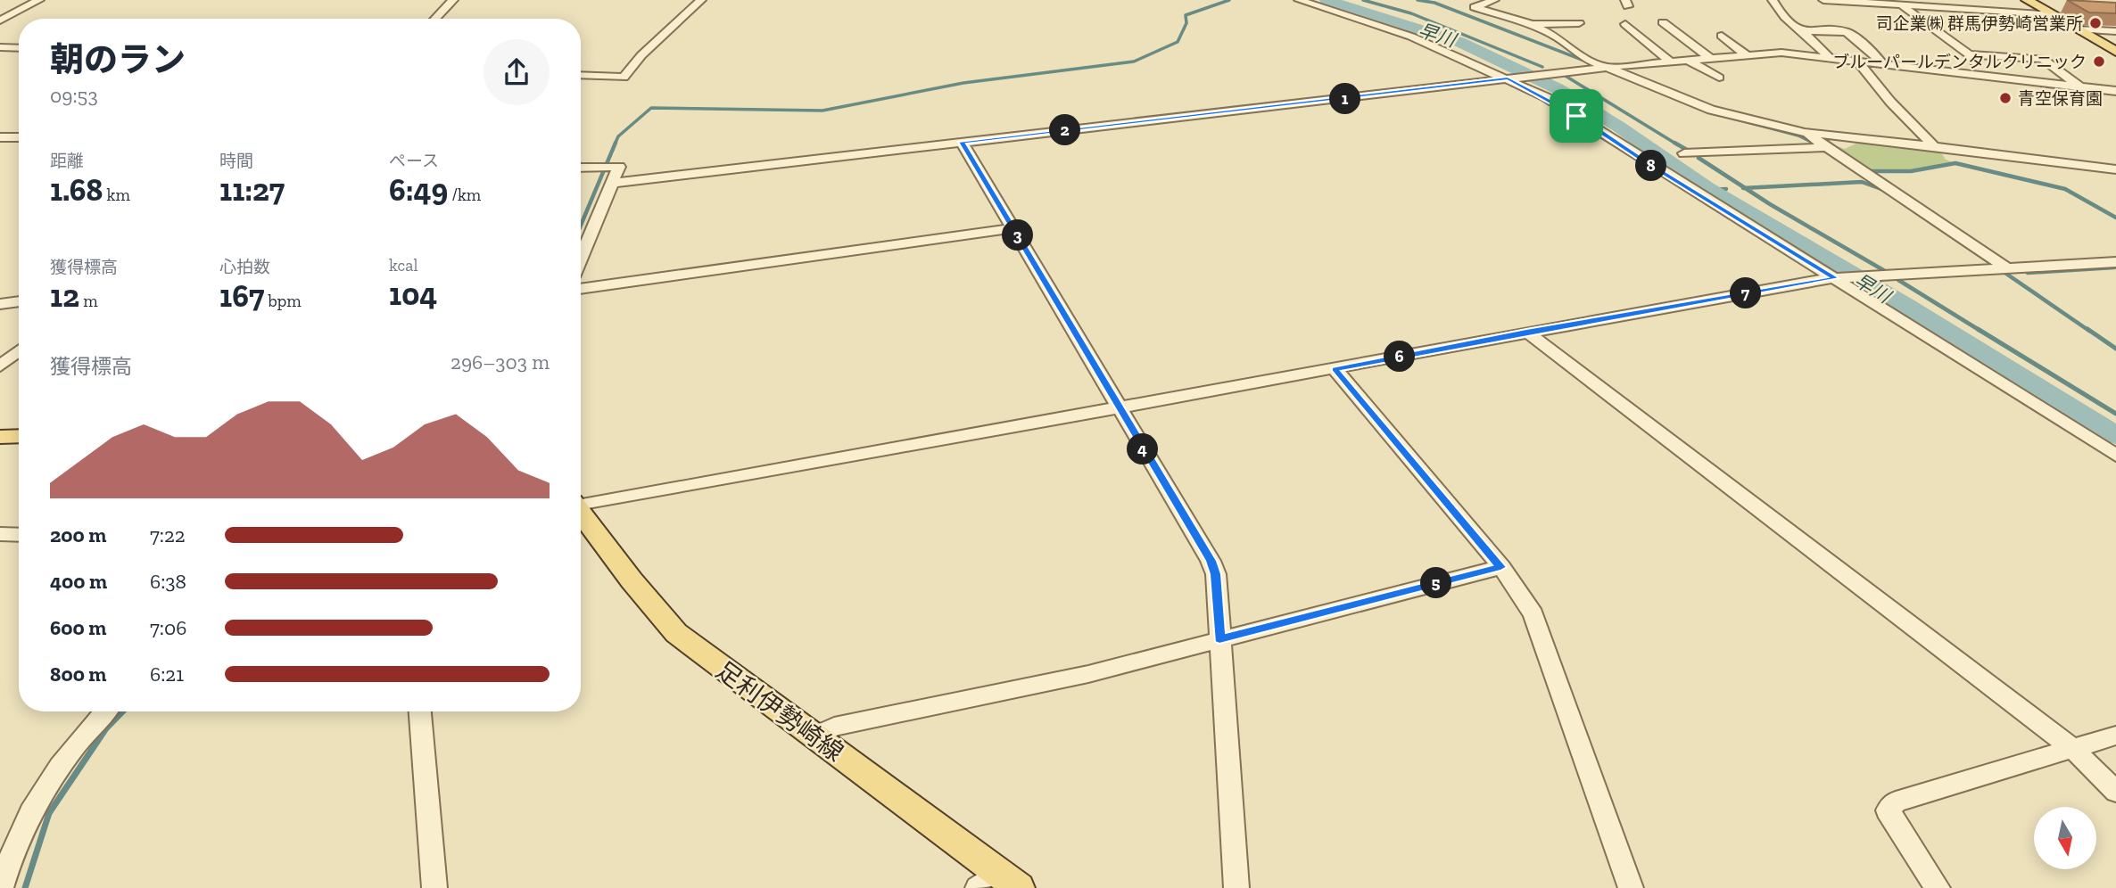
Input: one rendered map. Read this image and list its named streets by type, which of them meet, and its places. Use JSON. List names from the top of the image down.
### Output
{
  "streets": {
    "main road": ["足利伊勢崎線"]
  },
  "water": ["早川"],
  "places": ["司企業㈱ 群馬伊勢崎営業所", "ブルーパールデンタルクリニック", "青空保育園"],
  "north": "bottom",
  "page": {
    "heading": ["朝のラン", "09:53"],
    "pins": [
      "1",
      "2",
      "8",
      "3",
      "7",
      "6",
      "4",
      "5"
    ],
    "stats": [
      ["距離", "1.68 km"],
      ["時間", "11:27"],
      ["ペース", "6:49 /km"],
      ["獲得標高", "12 m"],
      ["心拍数", "167 bpm"],
      ["kcal", "104"]
    ],
    "chart": ["獲得標高", "296–303 m"],
    "list": [
      {
        "name": "200 m",
        "note": "7:22"
      },
      {
        "name": "400 m",
        "note": "6:38"
      },
      {
        "name": "600 m",
        "note": "7:06"
      },
      {
        "name": "800 m",
        "note": "6:21"
      }
    ]
  }
}
